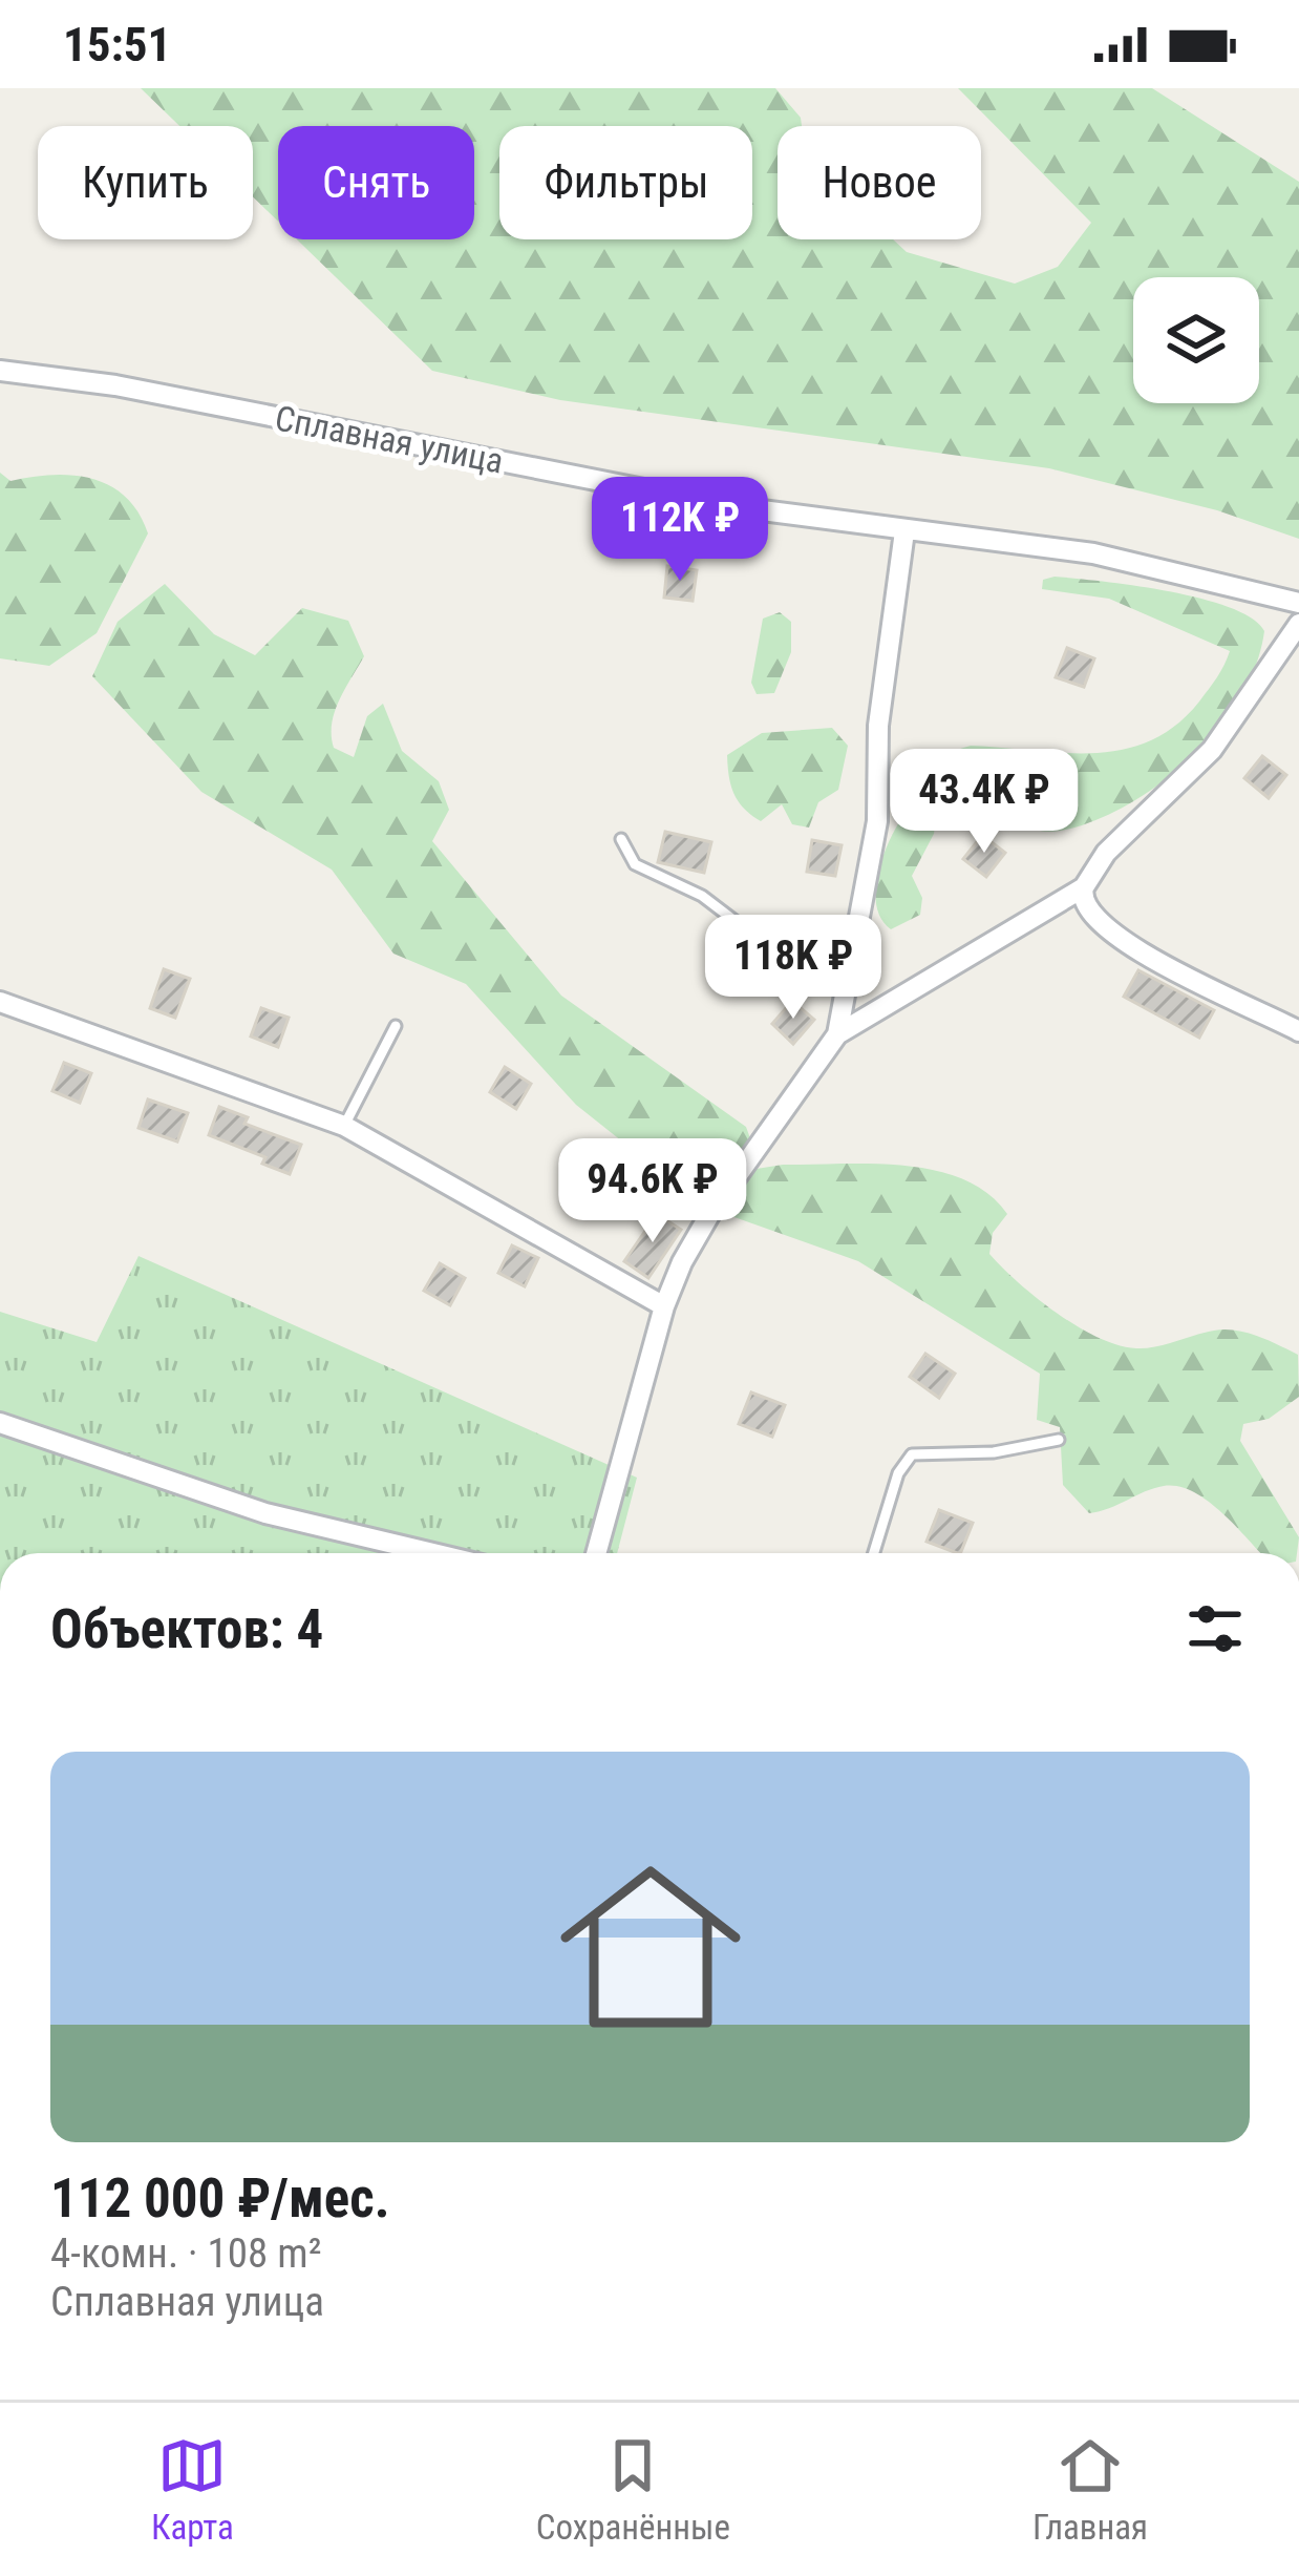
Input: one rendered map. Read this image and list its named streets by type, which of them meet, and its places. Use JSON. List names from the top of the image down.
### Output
{
  "streets": {
    "street": ["Сплавная улица"]
  },
  "page": {
    "status": "15:51",
    "chip": [
      "Купить",
      "Снять",
      "Фильтры",
      "Новое"
    ],
    "price": [
      "112K ₽",
      "43.4K ₽",
      "118K ₽",
      "94.6K ₽"
    ],
    "heading": "Объектов: 4",
    "list": [
      {
        "name": "112 000 ₽/мес.",
        "note": "4-комн. · 108 m² · Сплавная улица"
      }
    ],
    "tabs": ["Карта", "Сохранённые", "Главная"]
  }
}
